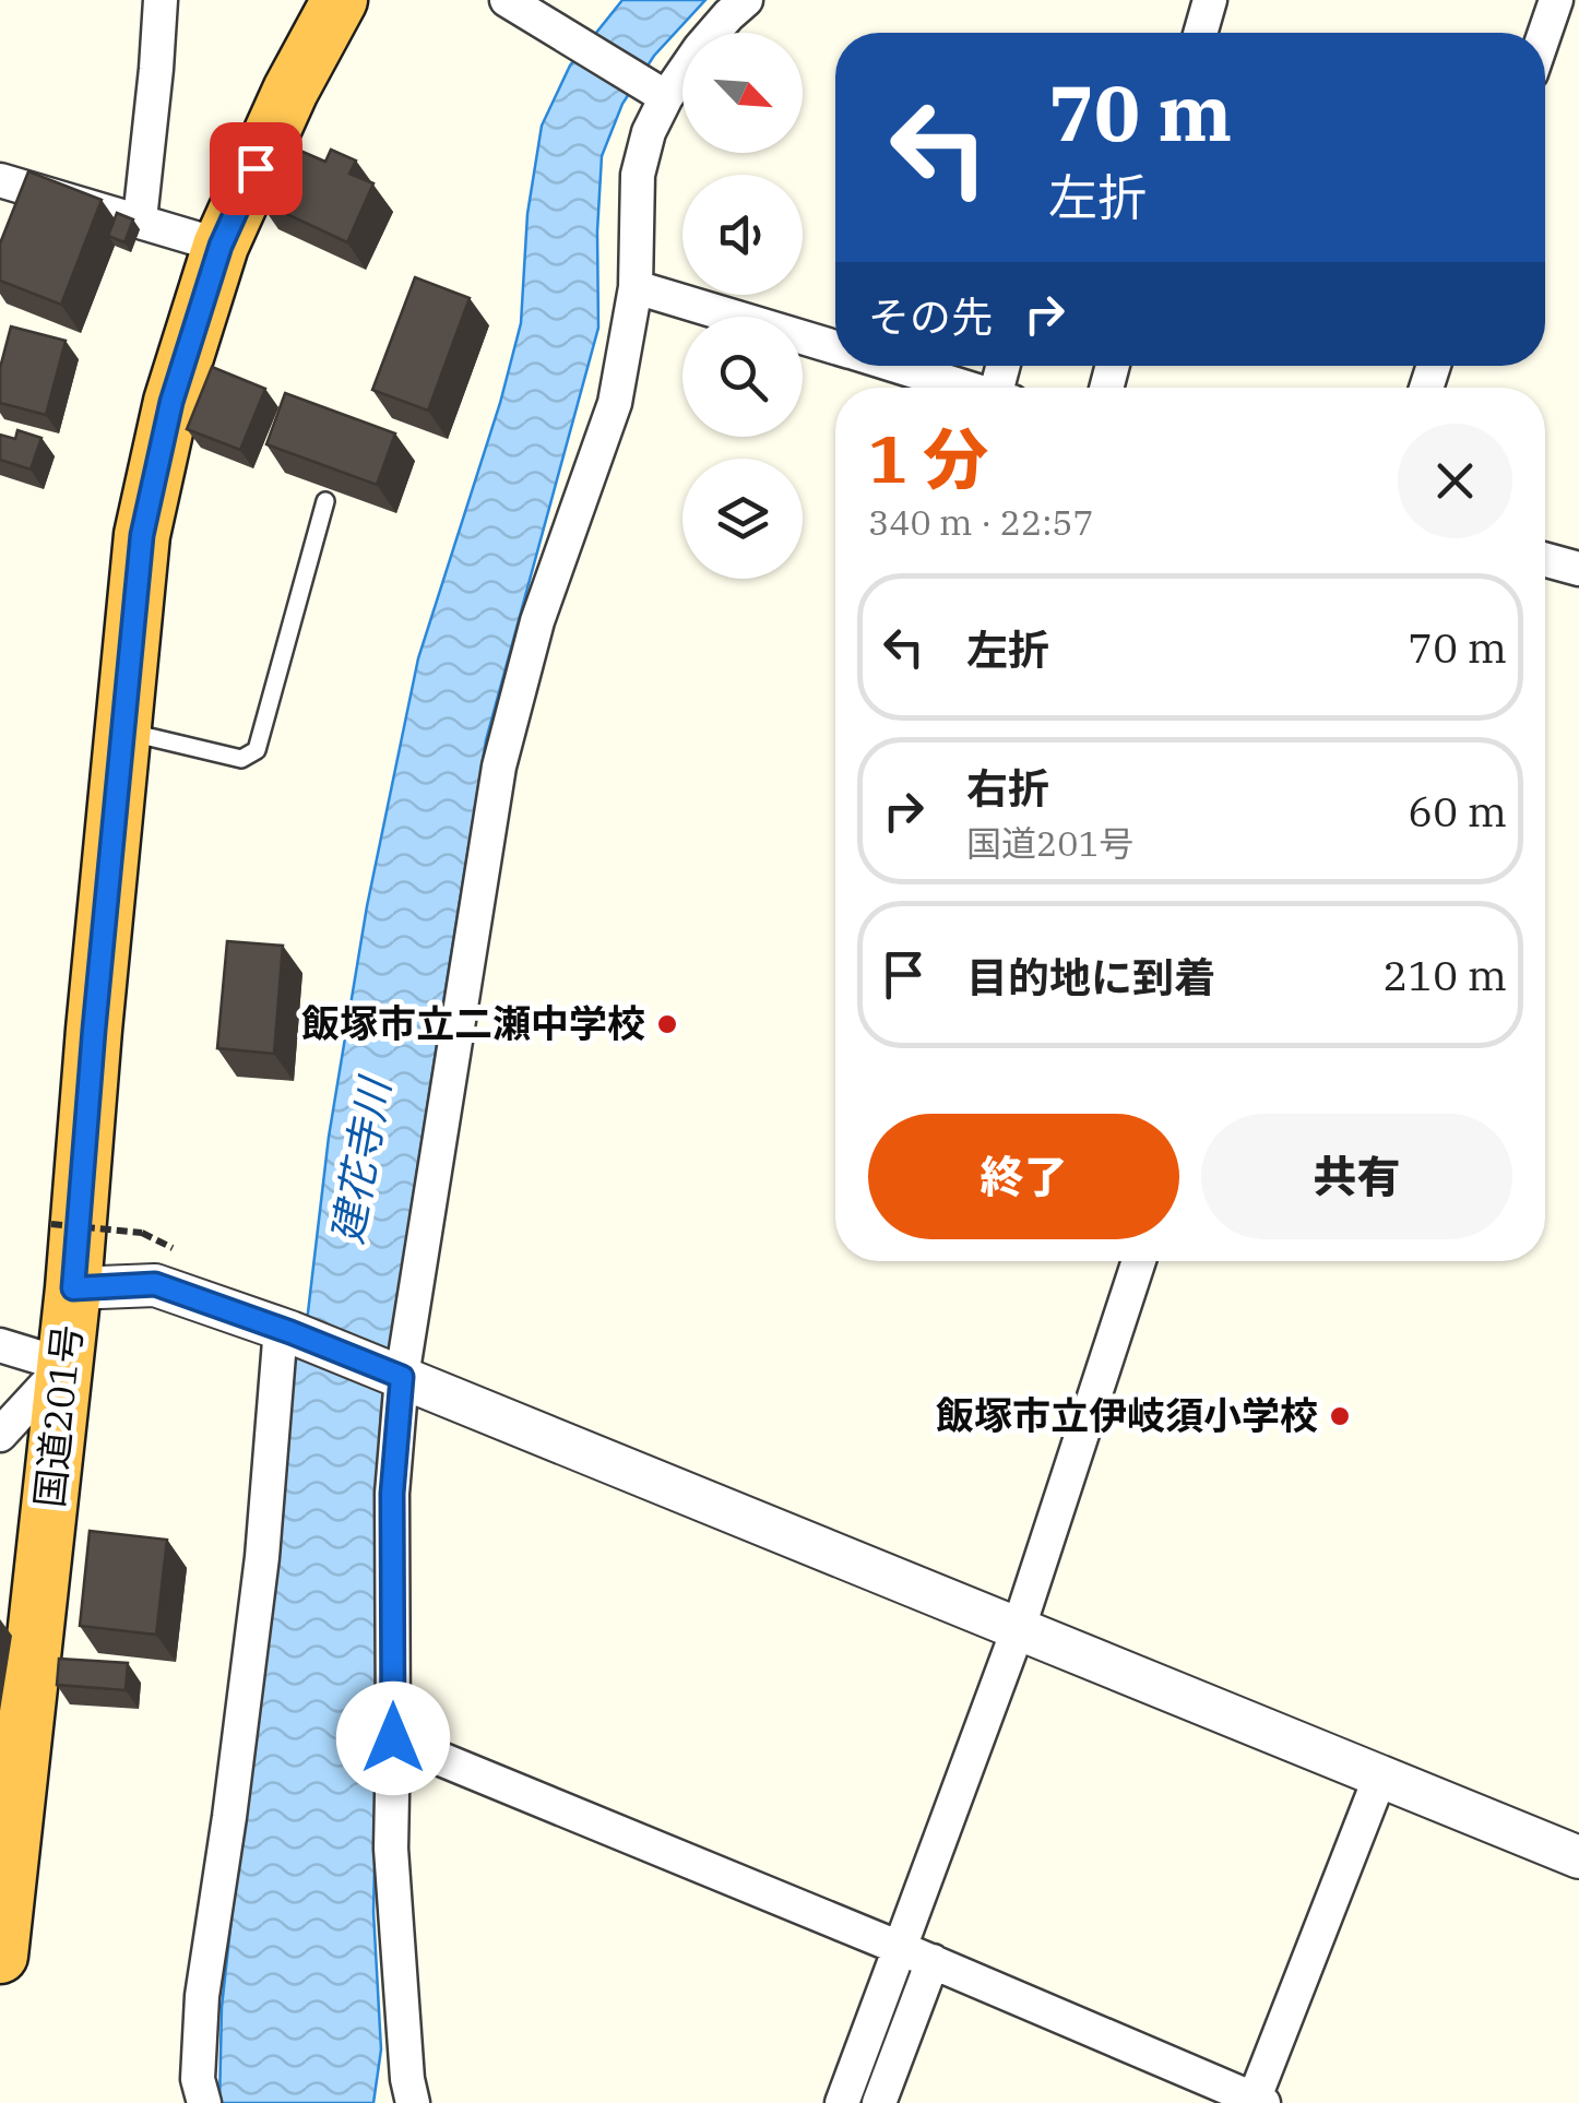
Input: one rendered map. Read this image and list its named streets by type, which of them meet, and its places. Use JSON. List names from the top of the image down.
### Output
{
  "streets": {
    "highway": ["国道201号"]
  },
  "water": ["建花寺川"],
  "places": ["飯塚市立二瀬中学校", "飯塚市立伊岐須小学校"],
  "north": "bottom right",
  "page": {
    "turn": ["70 m", "左折"],
    "then": "その先",
    "heading": ["1 分", "340 m · 22:57"],
    "list": [
      {
        "name": "左折",
        "value": "70 m"
      },
      {
        "name": "右折",
        "note": "国道201号",
        "value": "60 m"
      },
      {
        "name": "目的地に到着",
        "value": "210 m"
      }
    ],
    "buttons": ["終了", "共有"]
  }
}
